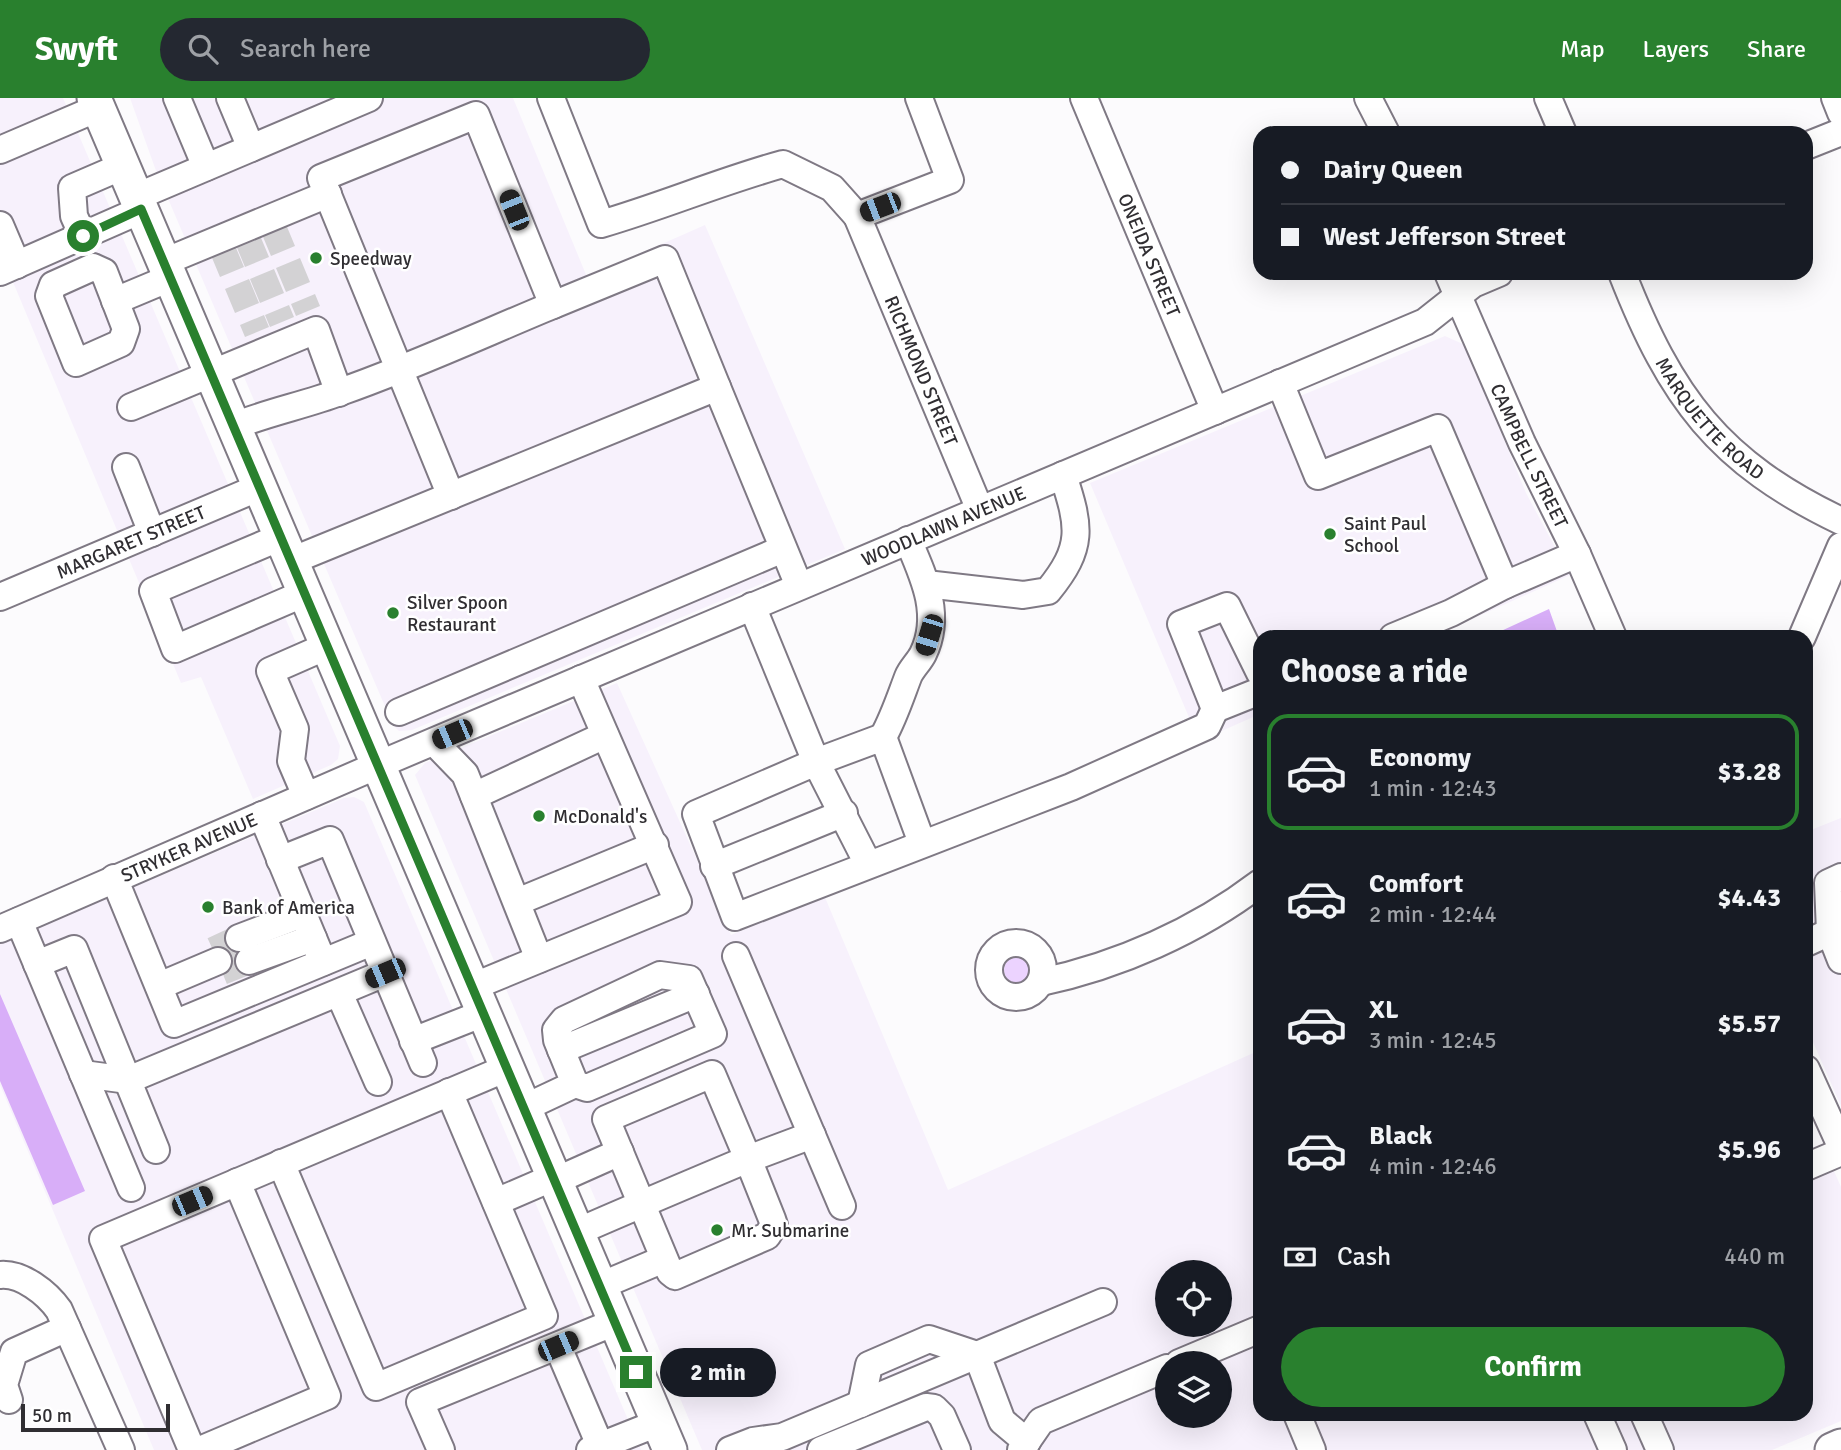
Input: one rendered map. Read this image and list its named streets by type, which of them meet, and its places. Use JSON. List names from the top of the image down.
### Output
{
  "streets": {
    "street": [
      "ONEIDA STREET",
      "RICHMOND STREET",
      "MARQUETTE ROAD",
      "CAMPBELL STREET",
      "WOODLAWN AVENUE",
      "MARGARET STREET",
      "STRYKER AVENUE"
    ]
  },
  "crossings": [
    ["ONEIDA STREET", "WOODLAWN AVENUE"],
    ["RICHMOND STREET", "WOODLAWN AVENUE"],
    ["CAMPBELL STREET", "WOODLAWN AVENUE"],
    ["WOODLAWN AVENUE", "STRYKER AVENUE"]
  ],
  "places": [
    "Speedway",
    "Saint Paul School",
    "Silver Spoon Restaurant",
    "McDonald's",
    "Bank of America",
    "Mr. Submarine"
  ],
  "scale_bar": "50 m",
  "page": {
    "header": "Swyft",
    "search": "Search here",
    "nav": ["Map", "Layers", "Share"],
    "banner": ["Dairy Queen", "West Jefferson Street"],
    "heading": "Choose a ride",
    "list": [
      {
        "name": "Economy",
        "note": "1 min · 12:43",
        "value": "$3.28"
      },
      {
        "name": "Comfort",
        "note": "2 min · 12:44",
        "value": "$4.43"
      },
      {
        "name": "XL",
        "note": "3 min · 12:45",
        "value": "$5.57"
      },
      {
        "name": "Black",
        "note": "4 min · 12:46",
        "value": "$5.96"
      }
    ],
    "pay": ["Cash", "440 m"],
    "buttons": "Confirm",
    "bubble": "2 min",
    "scale": "50 m"
  }
}
